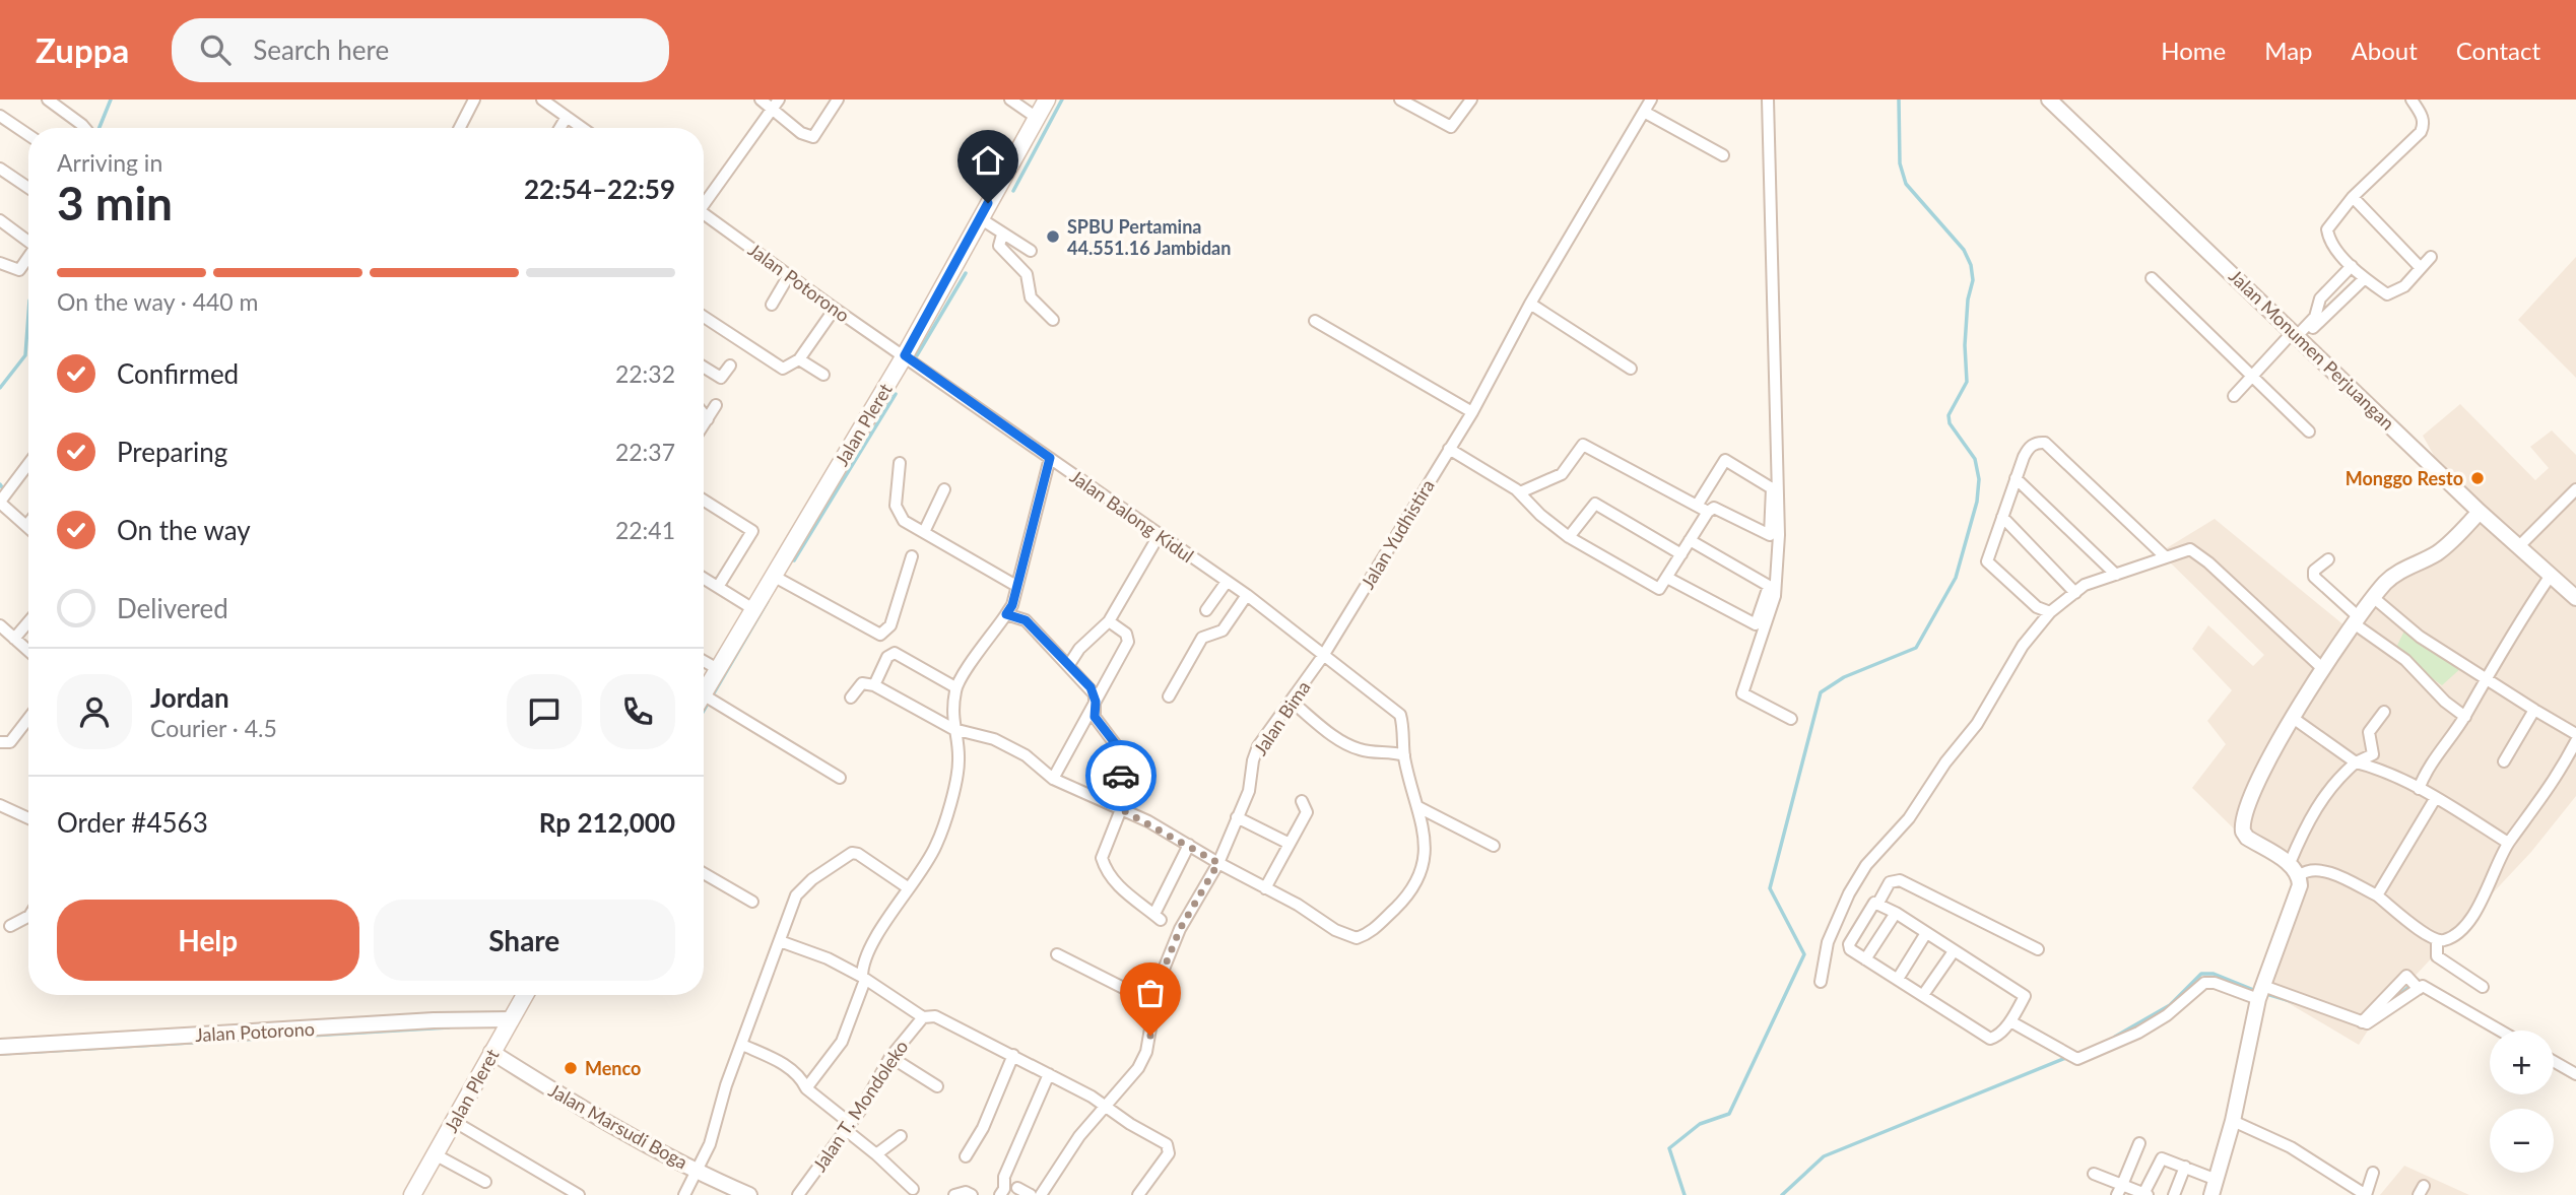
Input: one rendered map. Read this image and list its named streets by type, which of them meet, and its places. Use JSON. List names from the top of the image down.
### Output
{
  "streets": {
    "main road": ["Jalan Pleret"],
    "street": [
      "Jalan Potorono",
      "Jalan Monumen Perjuangan",
      "Jalan Balong Kidul",
      "Jalan Yudhistira",
      "Jalan Bima",
      "Jalan T. Mondoleko",
      "Jalan Marsudi Boga"
    ]
  },
  "crossings": [
    ["Jalan Potorono", "Jalan Pleret"],
    ["Jalan Potorono", "Jalan Balong Kidul"],
    ["Jalan Pleret", "Jalan Balong Kidul"],
    ["Jalan Pleret", "Jalan Marsudi Boga"],
    ["Jalan Balong Kidul", "Jalan Yudhistira"],
    ["Jalan Balong Kidul", "Jalan Bima"],
    ["Jalan Yudhistira", "Jalan Bima"]
  ],
  "places": ["SPBU Pertamina 44.551.16 Jambidan", "Monggo Resto", "Menco"],
  "page": {
    "header": "Zuppa",
    "search": "Search here",
    "nav": [
      "Home",
      "Map",
      "About",
      "Contact"
    ],
    "heading": ["3 min", "Arriving in", "22:54–22:59"],
    "panel": [
      "Jordan",
      "Courier · 4.5",
      "Order #4563",
      "Rp 212,000"
    ],
    "bar": "On the way · 440 m",
    "list": [
      ["Confirmed", "22:32"],
      ["Preparing", "22:37"],
      ["On the way", "22:41"],
      "Delivered"
    ],
    "buttons": ["Help", "Share"],
    "map_buttons": ["+", "−"]
  }
}
